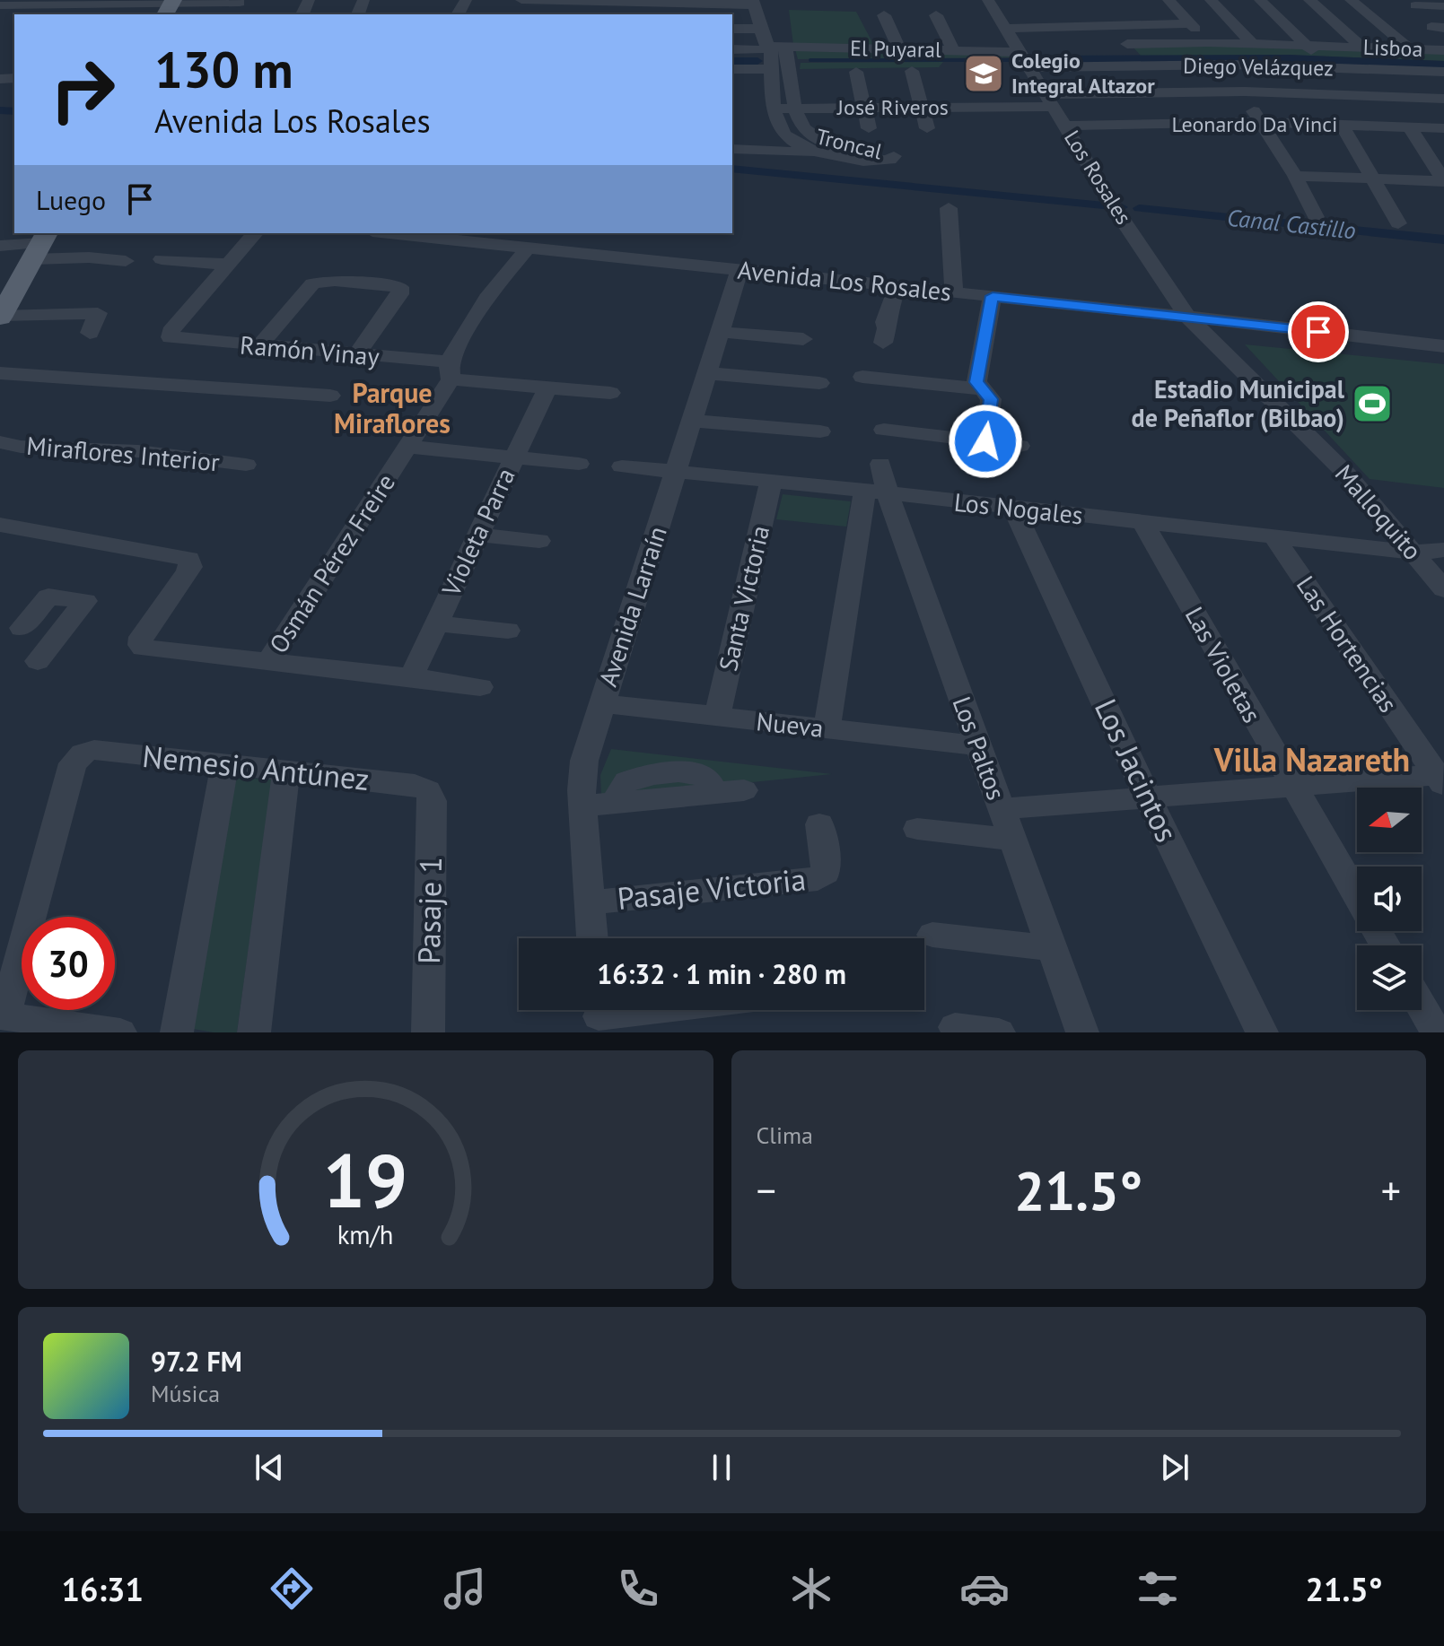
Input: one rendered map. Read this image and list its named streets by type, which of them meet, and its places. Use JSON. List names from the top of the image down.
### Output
{
  "streets": {
    "street": [
      "Lisboa",
      "El Puyaral",
      "Diego Velázquez",
      "José Riveros",
      "Leonardo Da Vinci",
      "Troncal",
      "Los Rosales",
      "Avenida Los Rosales",
      "Ramón Vinay",
      "Miraflores Interior",
      "Los Nogales",
      "Malloquito",
      "Violeta Parra",
      "Osmán Pérez Freire",
      "Santa Victoria",
      "Avenida Larraín",
      "Las Hortencias",
      "Las Violetas",
      "Nueva",
      "Los Paltos",
      "Nemesio Antúnez",
      "Los Jacintos",
      "Pasaje Victoria",
      "Pasaje 1"
    ]
  },
  "crossings": [
    ["Lisboa", "Diego Velázquez"],
    ["El Puyaral", "Troncal"],
    ["El Puyaral", "Los Rosales"],
    ["Diego Velázquez", "Los Rosales"],
    ["José Riveros", "Troncal"],
    ["José Riveros", "Los Rosales"],
    ["Leonardo Da Vinci", "Los Rosales"],
    ["Los Rosales", "Avenida Los Rosales"],
    ["Los Rosales", "Malloquito"],
    ["Avenida Los Rosales", "Malloquito"],
    ["Avenida Los Rosales", "Osmán Pérez Freire"],
    ["Avenida Los Rosales", "Avenida Larraín"],
    ["Ramón Vinay", "Violeta Parra"],
    ["Ramón Vinay", "Osmán Pérez Freire"],
    ["Los Nogales", "Malloquito"],
    ["Los Nogales", "Santa Victoria"],
    ["Los Nogales", "Avenida Larraín"],
    ["Los Nogales", "Las Hortencias"],
    ["Los Nogales", "Las Violetas"],
    ["Los Nogales", "Los Paltos"],
    ["Los Nogales", "Los Jacintos"],
    ["Santa Victoria", "Nueva"],
    ["Avenida Larraín", "Nueva"],
    ["Avenida Larraín", "Pasaje Victoria"],
    ["Nueva", "Los Paltos"],
    ["Nemesio Antúnez", "Pasaje 1"]
  ],
  "districts": ["Parque Miraflores", "Villa Nazareth"],
  "water": ["Canal Castillo"],
  "places": {
    "school or university": ["Colegio Integral Altazor"],
    "sports": ["Estadio Municipal de Peñaflor (Bilbao)"]
  },
  "north": "left",
  "page": {
    "turn": ["130 m", "Avenida Los Rosales"],
    "then": "Luego",
    "limit": "30",
    "trip": "16:32 · 1 min · 280 m",
    "tile": "Clima",
    "heat": ["−", "21.5°", "+"],
    "song": ["97.2 FM", "Música"],
    "tabs": ["16:31", "21.5°"],
    "gauge": ["19", "km/h"]
  }
}
